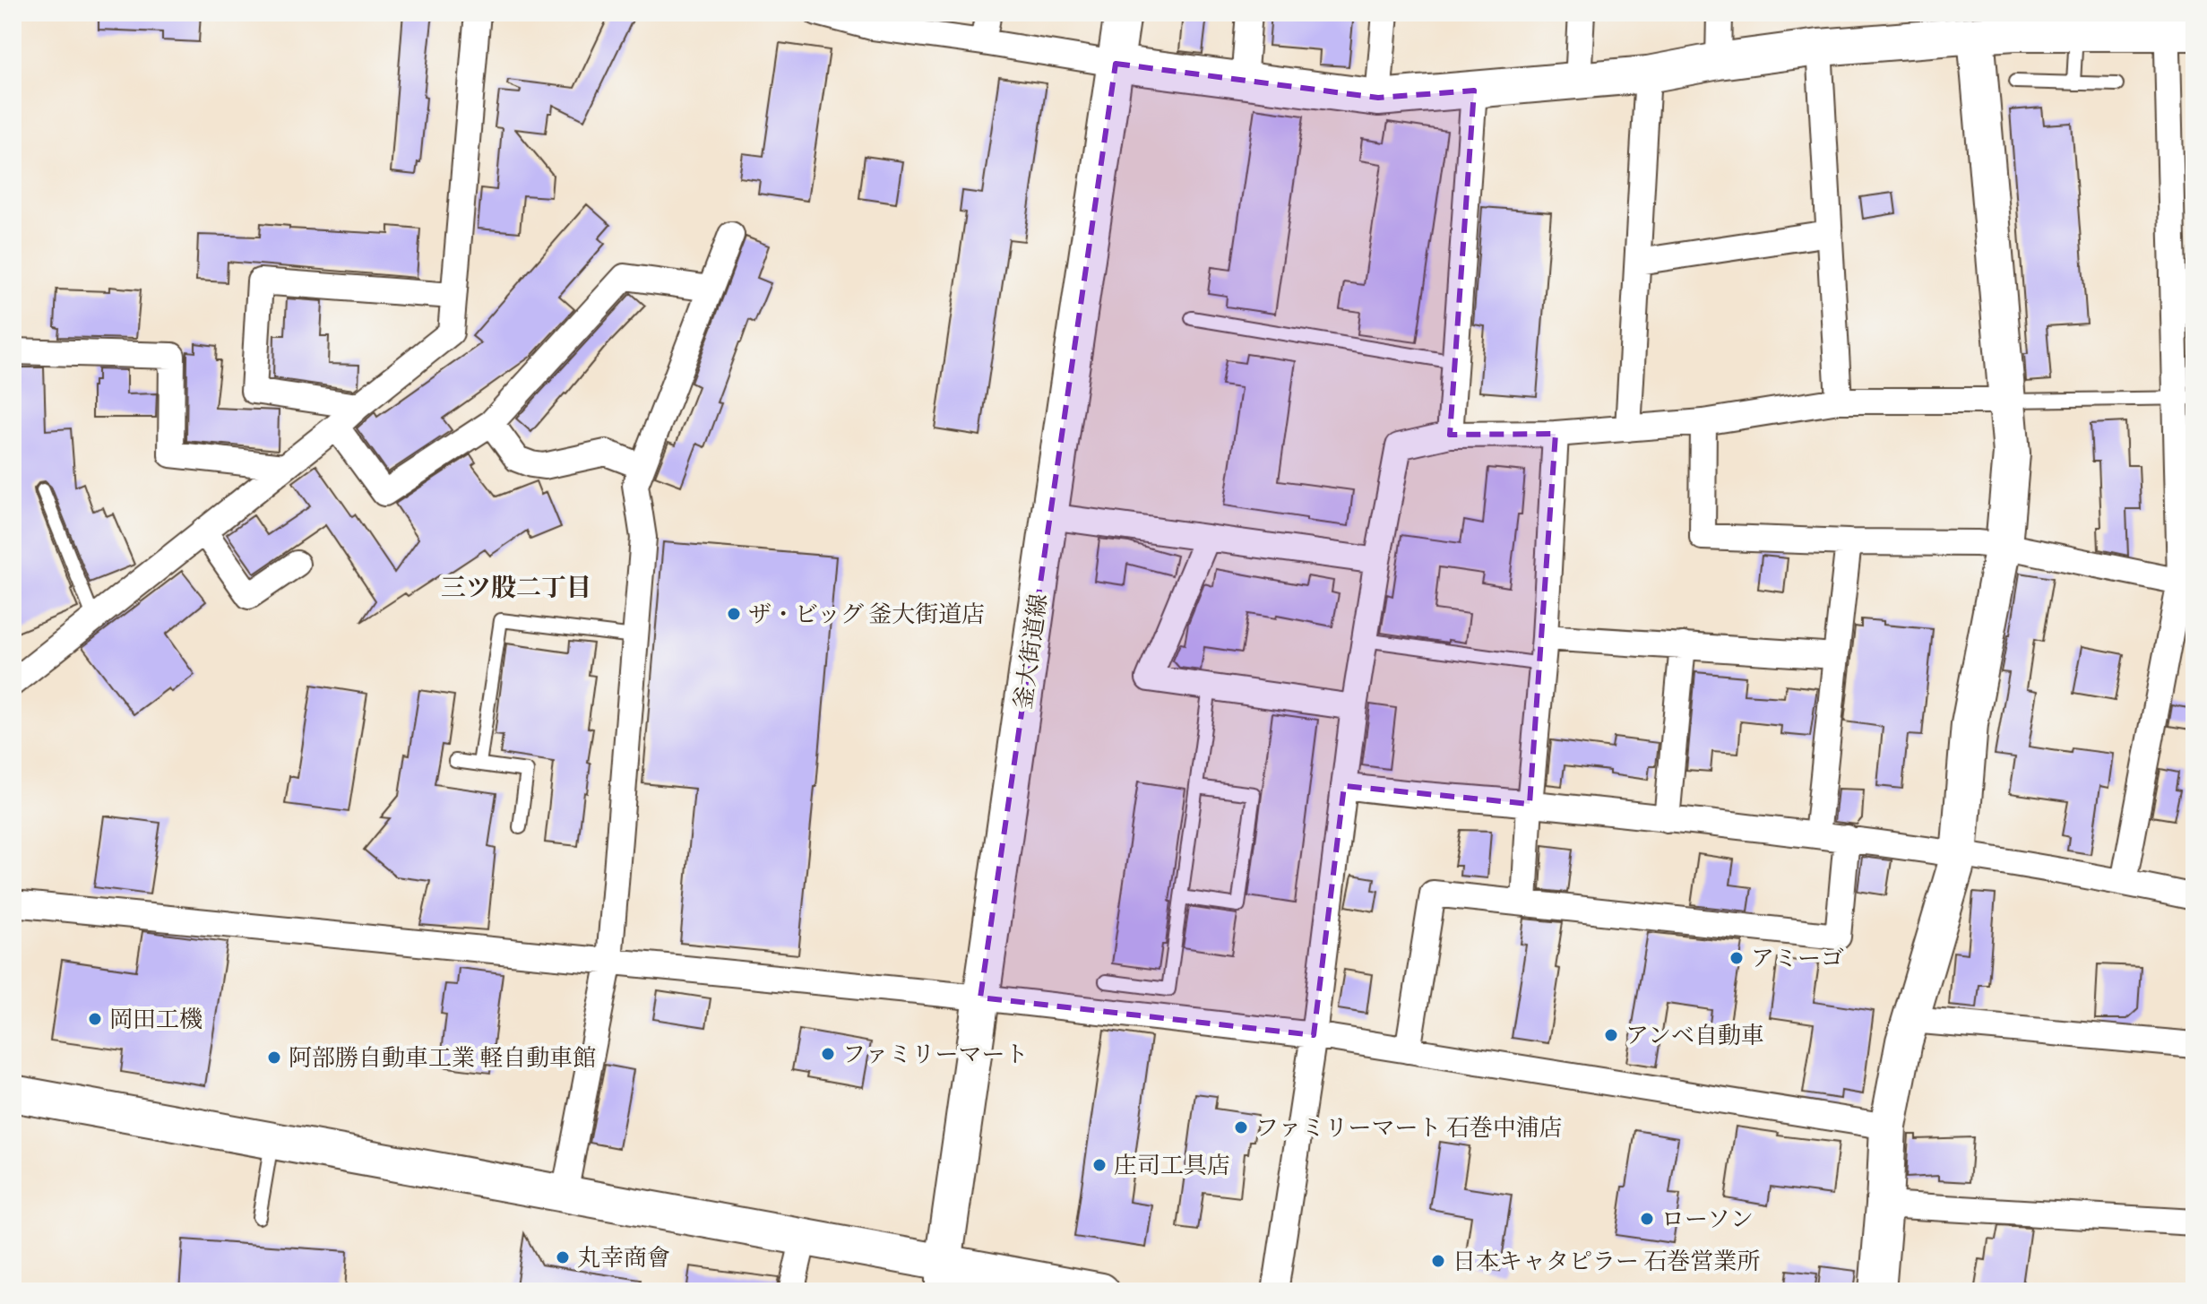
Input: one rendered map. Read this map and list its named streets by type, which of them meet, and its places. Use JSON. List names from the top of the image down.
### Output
{
  "streets": {
    "street": ["釜大街道線"]
  },
  "districts": ["三ツ股二丁目"],
  "places": [
    "ザ・ビッグ 釜大街道店",
    "アミーゴ",
    "岡田工機",
    "アンベ自動車",
    "ファミリーマート",
    "阿部勝自動車工業 軽自動車館",
    "ファミリーマート 石巻中浦店",
    "庄司工具店",
    "ローソン",
    "丸幸商會",
    "日本キャタピラー 石巻営業所"
  ]
}
